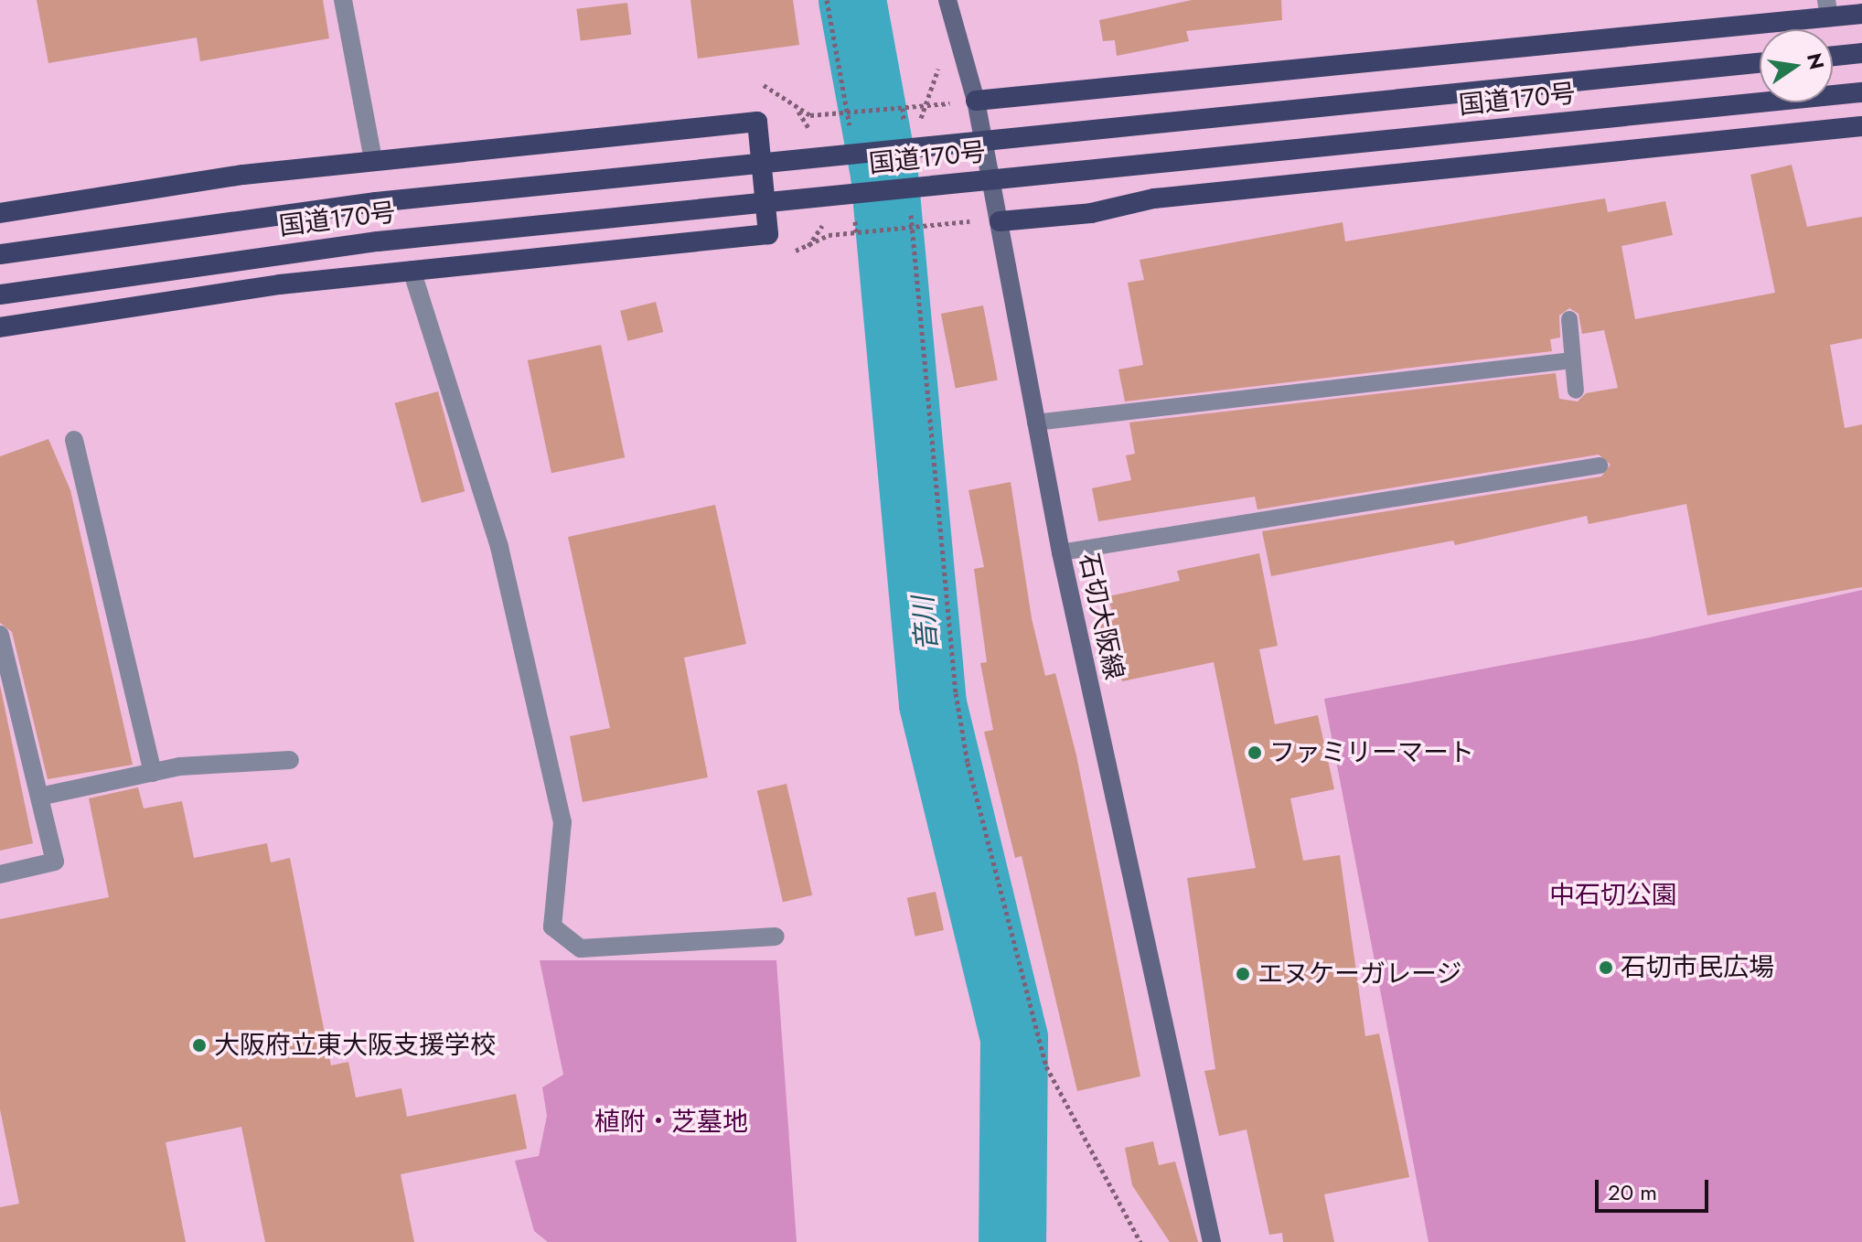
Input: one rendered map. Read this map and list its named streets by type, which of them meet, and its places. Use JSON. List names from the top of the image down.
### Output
{
  "streets": {
    "highway": ["国道170号"],
    "main road": ["石切大阪線"]
  },
  "water": ["音川"],
  "parks": ["中石切公園", "植附・芝墓地"],
  "places": [
    "ファミリーマート",
    "石切市民広場",
    "エヌケーガレージ",
    "大阪府立東大阪支援学校"
  ],
  "scale_bar": "20 m",
  "north": "right"
}
